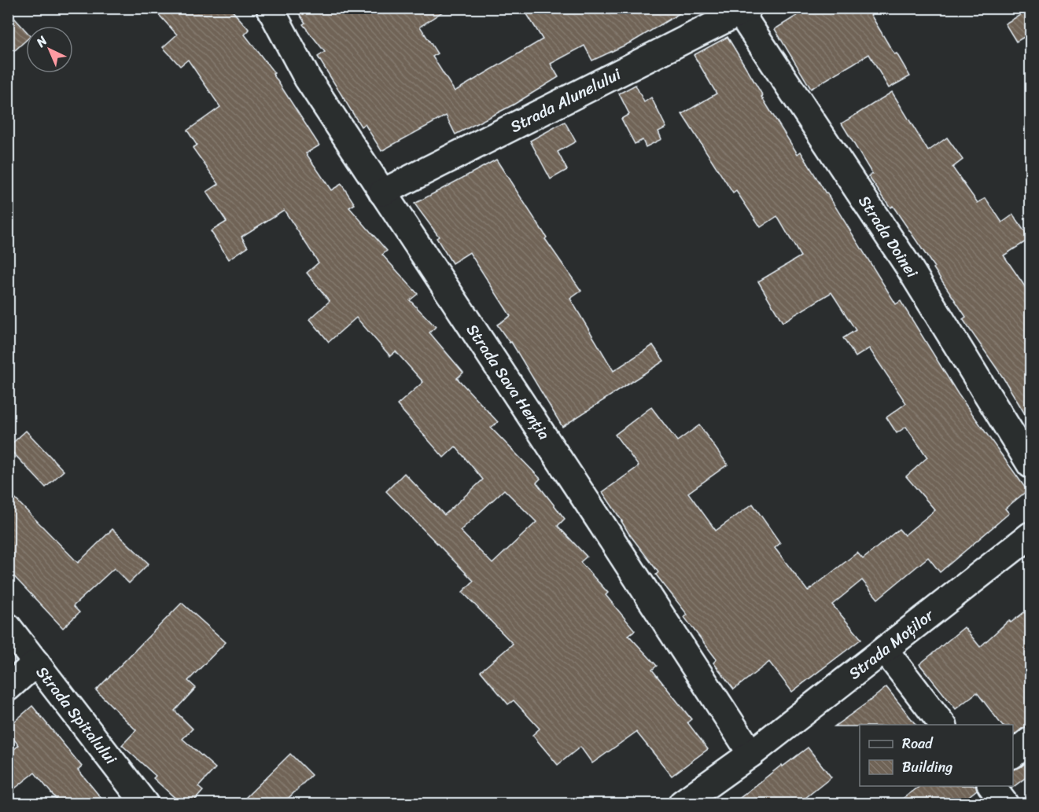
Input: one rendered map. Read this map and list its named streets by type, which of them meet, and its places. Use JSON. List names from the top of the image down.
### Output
{
  "streets": {
    "street": [
      "Strada Alunelului",
      "Strada Doinei",
      "Strada Sava Henția",
      "Strada Moților",
      "Strada Spitalului"
    ]
  },
  "crossings": [
    ["Strada Alunelului", "Strada Doinei"],
    ["Strada Alunelului", "Strada Sava Henția"],
    ["Strada Sava Henția", "Strada Moților"]
  ],
  "legend": ["Road", "Building"],
  "north": "top left"
}
